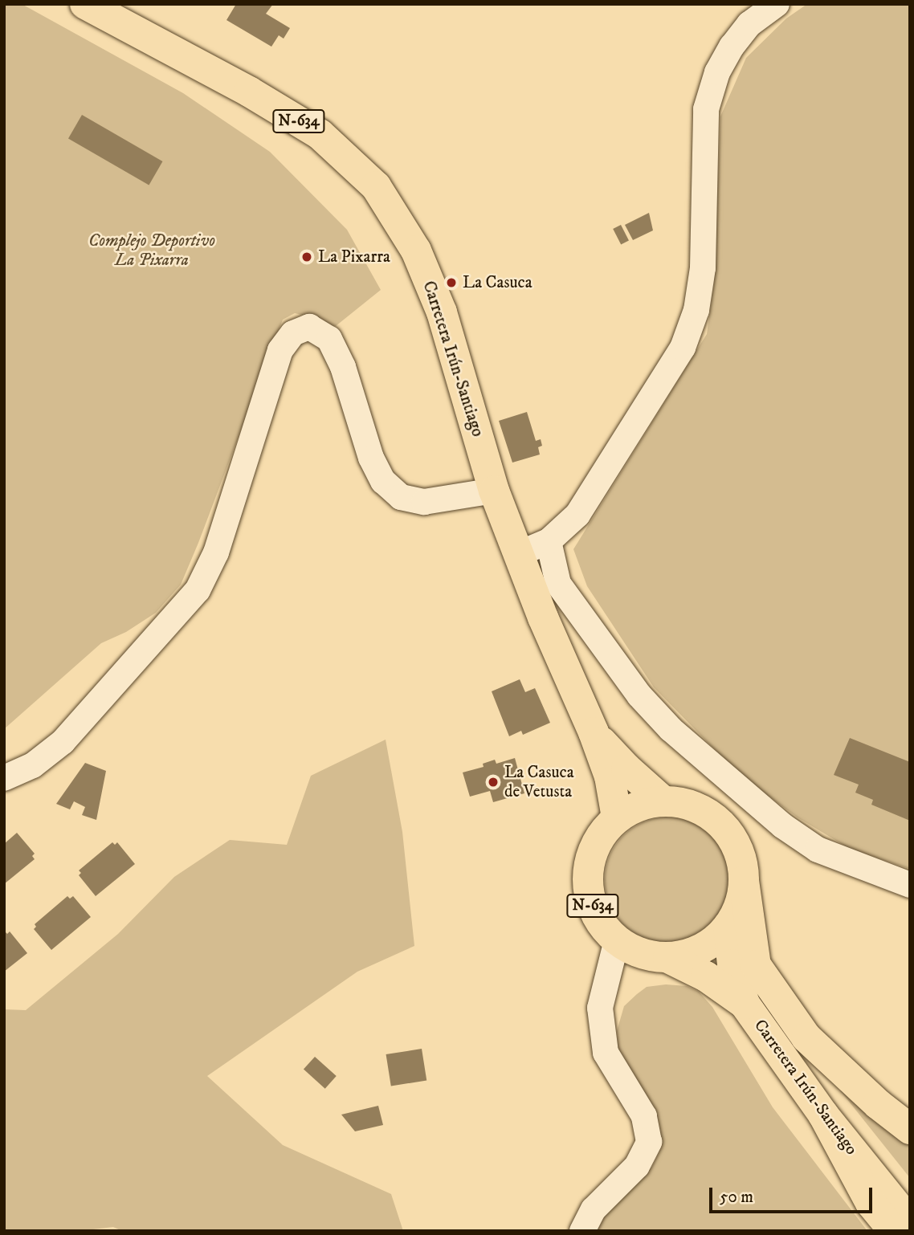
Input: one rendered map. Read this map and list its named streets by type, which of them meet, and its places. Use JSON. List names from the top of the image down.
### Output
{
  "streets": {
    "highway": ["N-634", "Carretera Irún-Santiago"]
  },
  "crossings": [
    ["N-634", "Carretera Irún-Santiago"]
  ],
  "parks": ["Complejo Deportivo La Pixarra"],
  "places": ["La Pixarra", "La Casuca", "La Casuca de Vetusta"],
  "scale_bar": "50 m"
}
